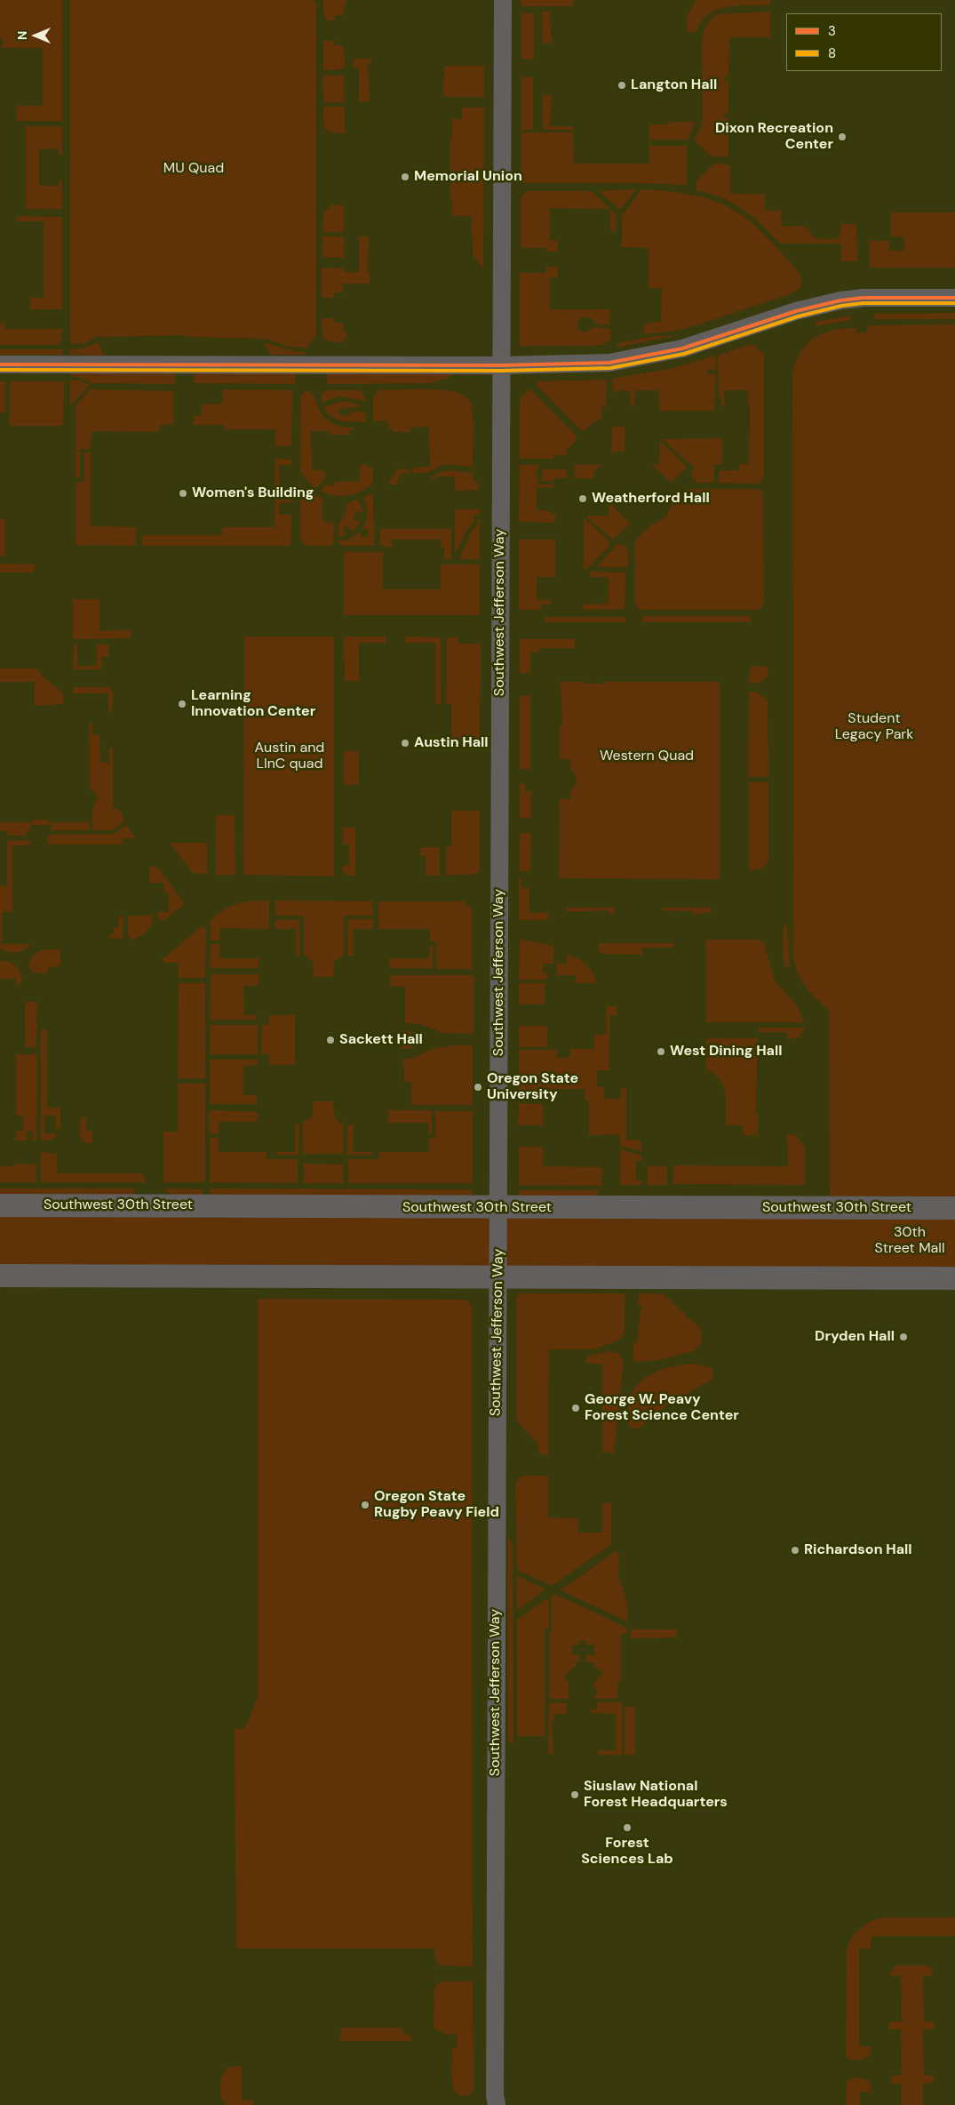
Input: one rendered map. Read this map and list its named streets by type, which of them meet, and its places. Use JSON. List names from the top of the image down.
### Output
{
  "streets": {
    "street": ["Southwest Jefferson Way", "Southwest 30th Street"]
  },
  "crossings": [
    ["Southwest Jefferson Way", "Southwest 30th Street"]
  ],
  "parks": [
    "MU Quad",
    "Student Legacy Park",
    "Austin and LInC quad",
    "Western Quad",
    "30th Street Mall"
  ],
  "places": [
    "Langton Hall",
    "Dixon Recreation Center",
    "Memorial Union",
    "Women's Building",
    "Weatherford Hall",
    "Learning Innovation Center",
    "Austin Hall",
    "Sackett Hall",
    "West Dining Hall",
    "Oregon State University",
    "Dryden Hall",
    "George W. Peavy Forest Science Center",
    "Oregon State Rugby Peavy Field",
    "Richardson Hall",
    "Siuslaw National Forest Headquarters",
    "Forest Sciences Lab"
  ],
  "lines": ["transit line 3", "transit line 8"],
  "legend": ["3", "8"],
  "north": "left"
}
